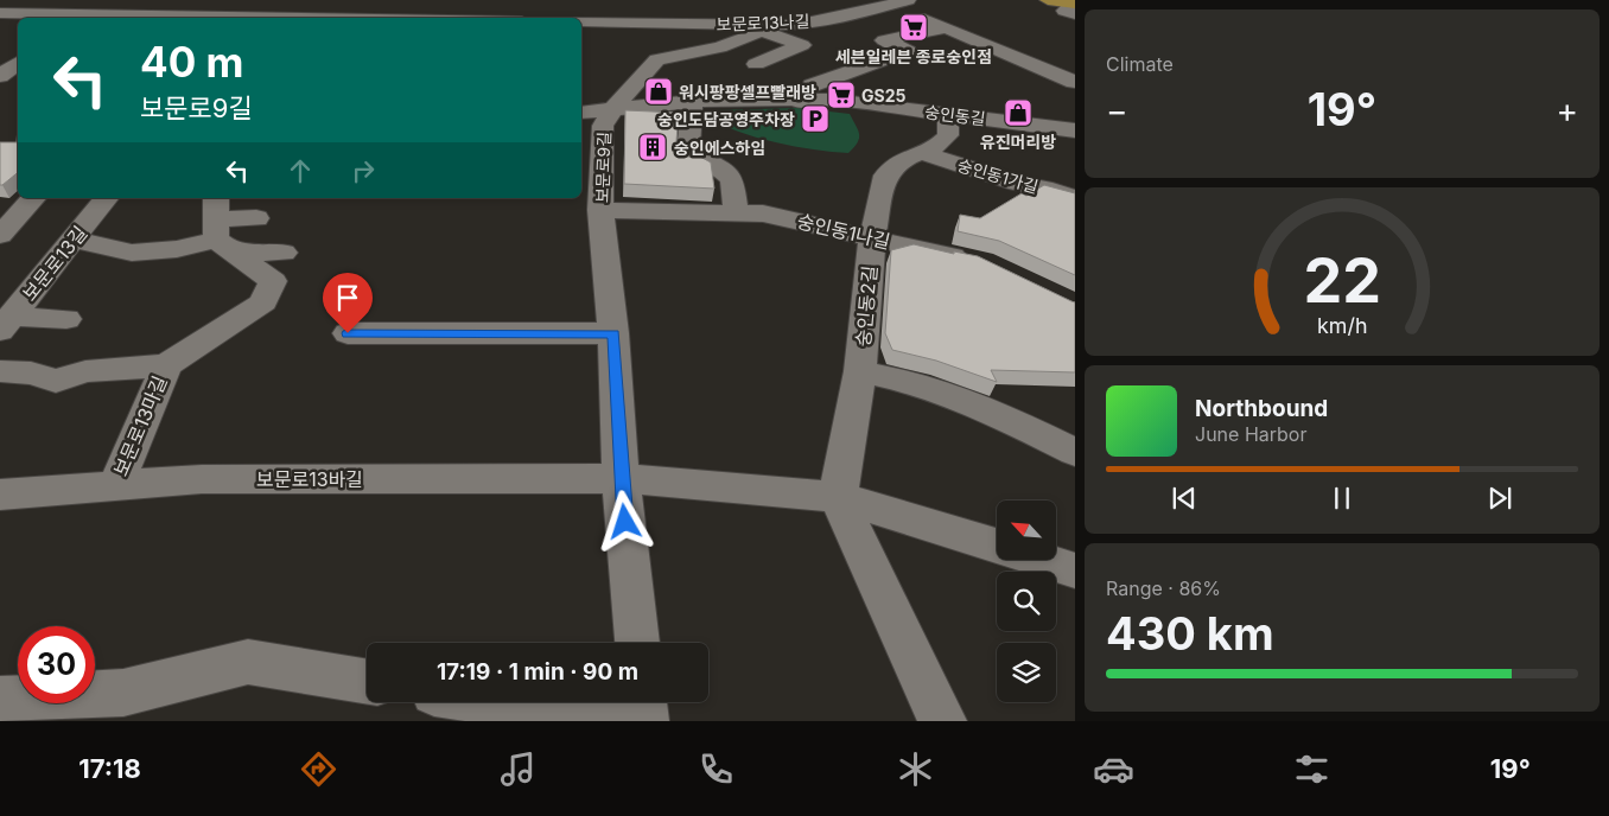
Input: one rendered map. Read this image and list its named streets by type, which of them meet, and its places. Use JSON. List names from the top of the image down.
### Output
{
  "streets": {
    "street": [
      "보문로13나길",
      "숭인동길",
      "보문로9길",
      "숭인동1가길",
      "숭인동1나길",
      "보문로13길",
      "숭인동2길",
      "보문로13마길",
      "보문로13바길"
    ]
  },
  "crossings": [
    ["보문로13나길", "보문로9길"],
    ["숭인동길", "보문로9길"],
    ["숭인동길", "숭인동2길"],
    ["보문로9길", "숭인동1나길"],
    ["보문로9길", "보문로13바길"],
    ["숭인동1가길", "숭인동2길"],
    ["숭인동1나길", "숭인동2길"],
    ["보문로13마길", "보문로13바길"]
  ],
  "places": {
    "supermarket": ["세븐일레븐 종로숭인점", "GS25"],
    "shop": ["워시팡팡셀프빨래방", "유진머리방"],
    "parking": ["숭인도담공영주차장"],
    "building": ["숭인에스하임"]
  },
  "north": "top left",
  "page": {
    "tile": [
      "Climate",
      ["Range · 86%", "430 km"]
    ],
    "turn": ["40 m", "보문로9길"],
    "heat": ["−", "19°", "+"],
    "song": ["Northbound", "June Harbor"],
    "limit": "30",
    "trip": "17:19 · 1 min · 90 m",
    "tabs": ["17:18", "19°"],
    "gauge": ["22", "km/h"]
  }
}
